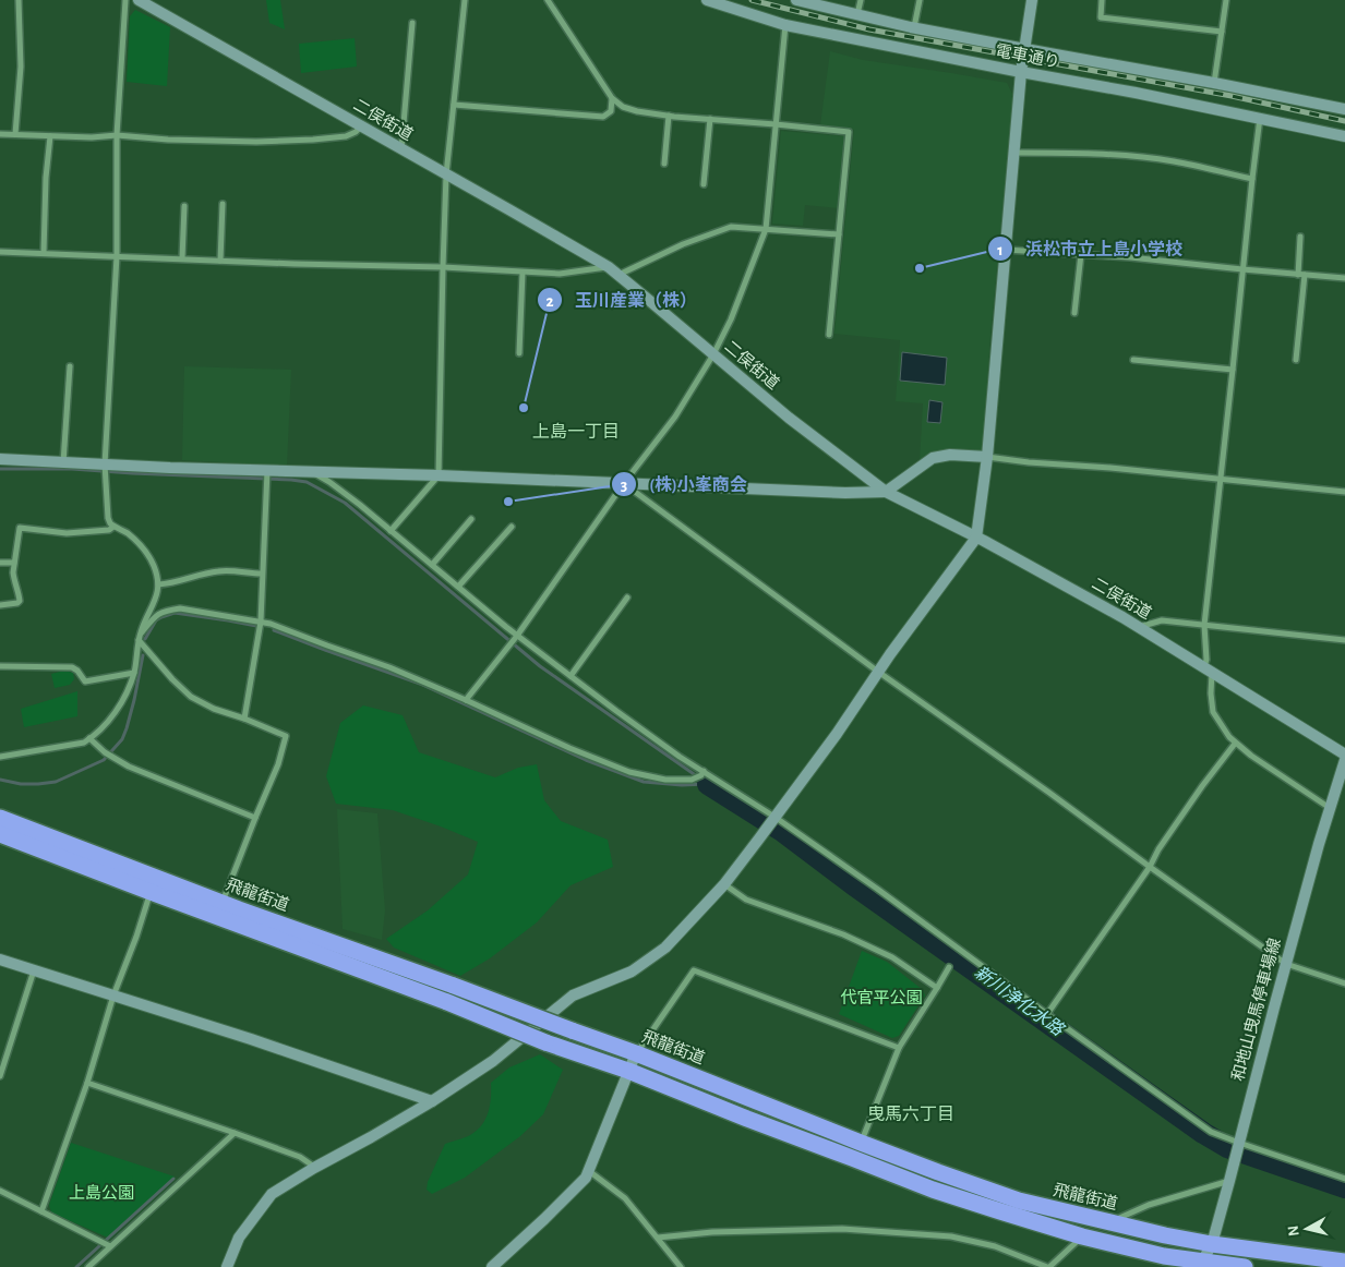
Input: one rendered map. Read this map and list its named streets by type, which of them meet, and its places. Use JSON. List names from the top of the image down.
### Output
{
  "streets": {
    "highway": ["飛龍街道"],
    "street": ["電車通り", "二俣街道", "和地山曳馬停車場線"]
  },
  "crossings": [
    ["飛龍街道", "和地山曳馬停車場線"]
  ],
  "districts": ["上島一丁目", "曳馬六丁目"],
  "water": ["新川浄化水路"],
  "parks": ["代官平公園", "上島公園"],
  "places": ["浜松市立上島小学校", "玉川産業（株）", "(株)小峯商会"],
  "north": "left"
}
